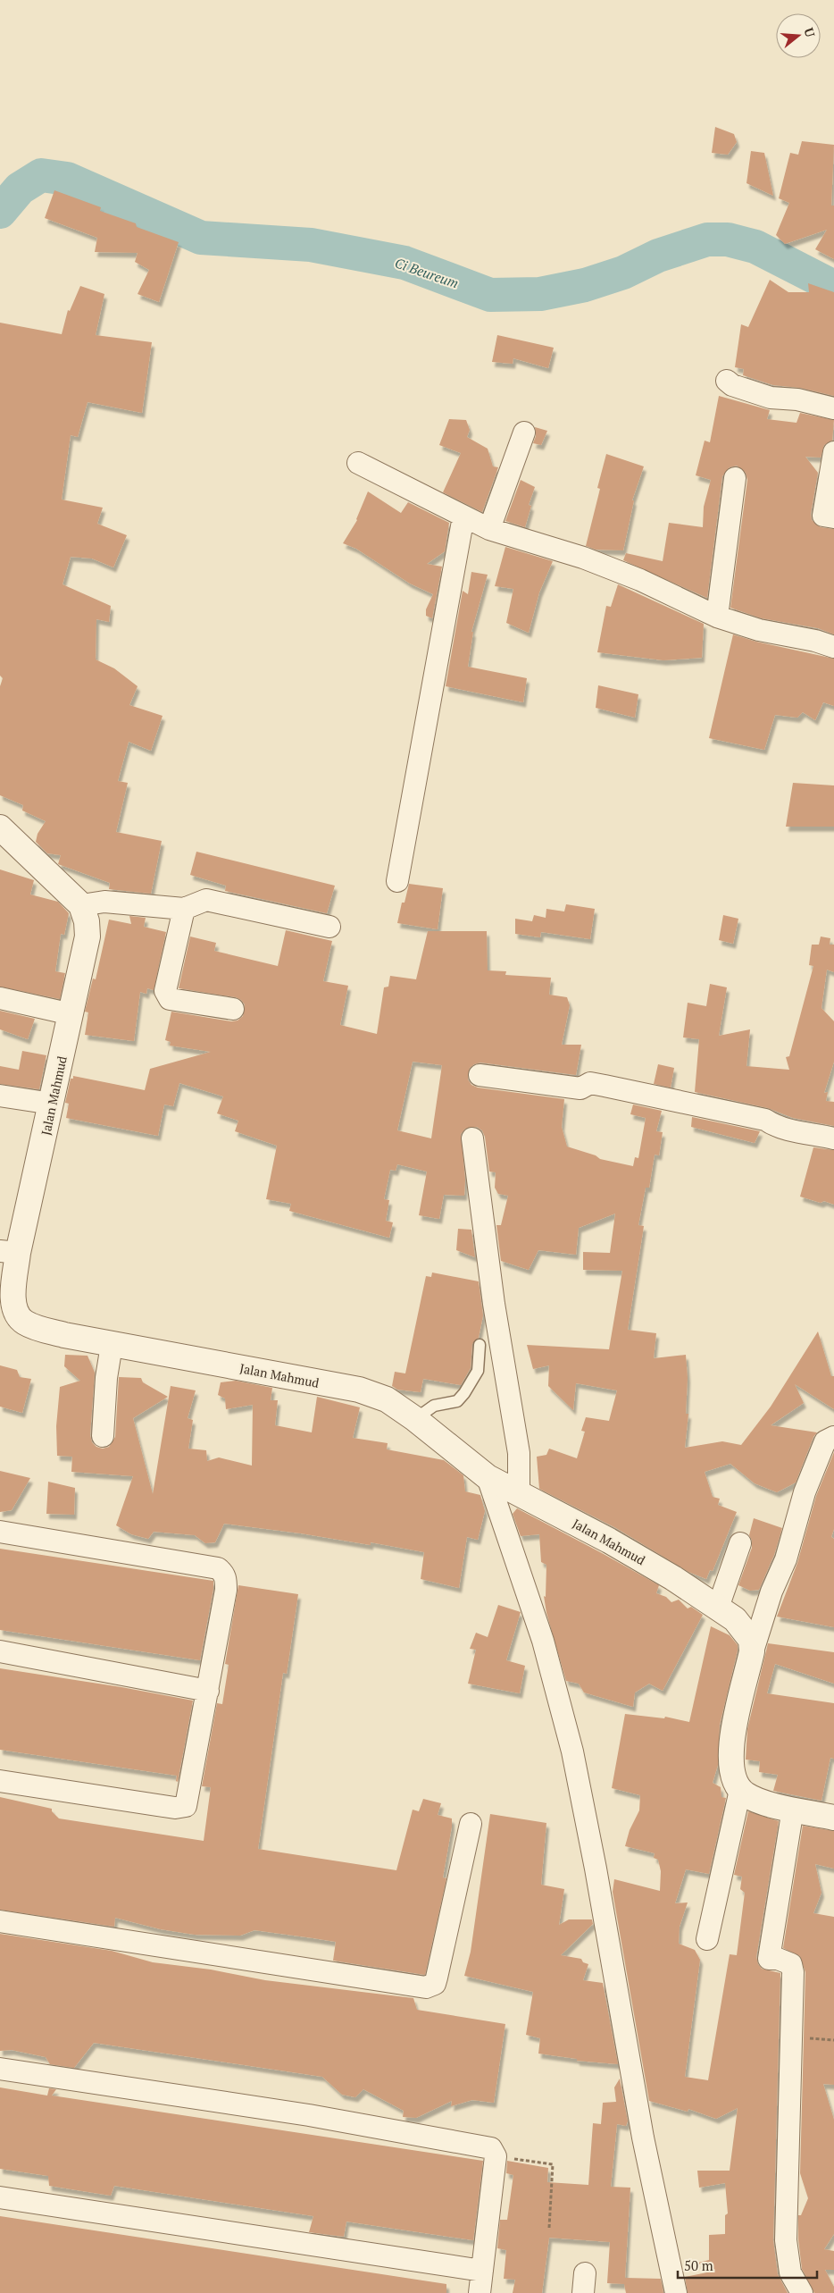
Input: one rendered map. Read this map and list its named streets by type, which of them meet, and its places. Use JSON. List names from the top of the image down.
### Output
{
  "streets": {
    "street": ["Jalan Mahmud"]
  },
  "water": ["Ci Beureum"],
  "scale_bar": "50 m",
  "north": "right"
}
